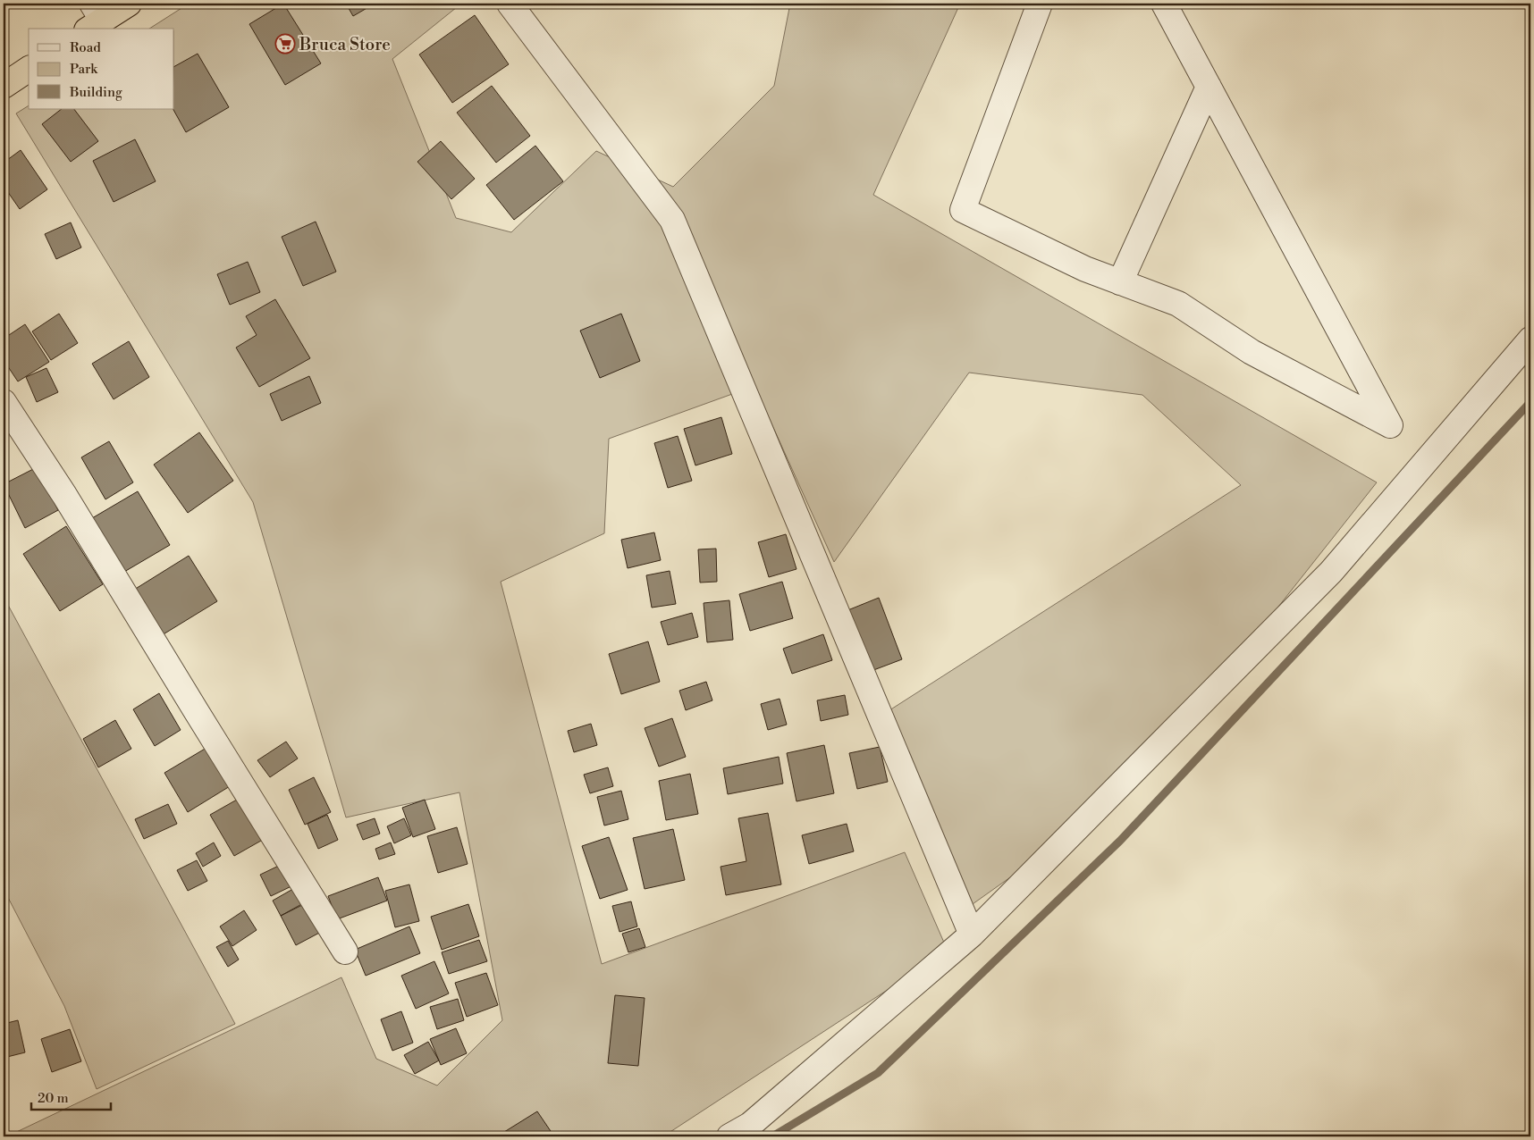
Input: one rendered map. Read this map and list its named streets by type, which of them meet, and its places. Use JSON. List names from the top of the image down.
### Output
{
  "places": {
    "supermarket": ["Bruca Store"]
  },
  "legend": ["Road", "Park", "Building"],
  "scale_bar": "20 m"
}
